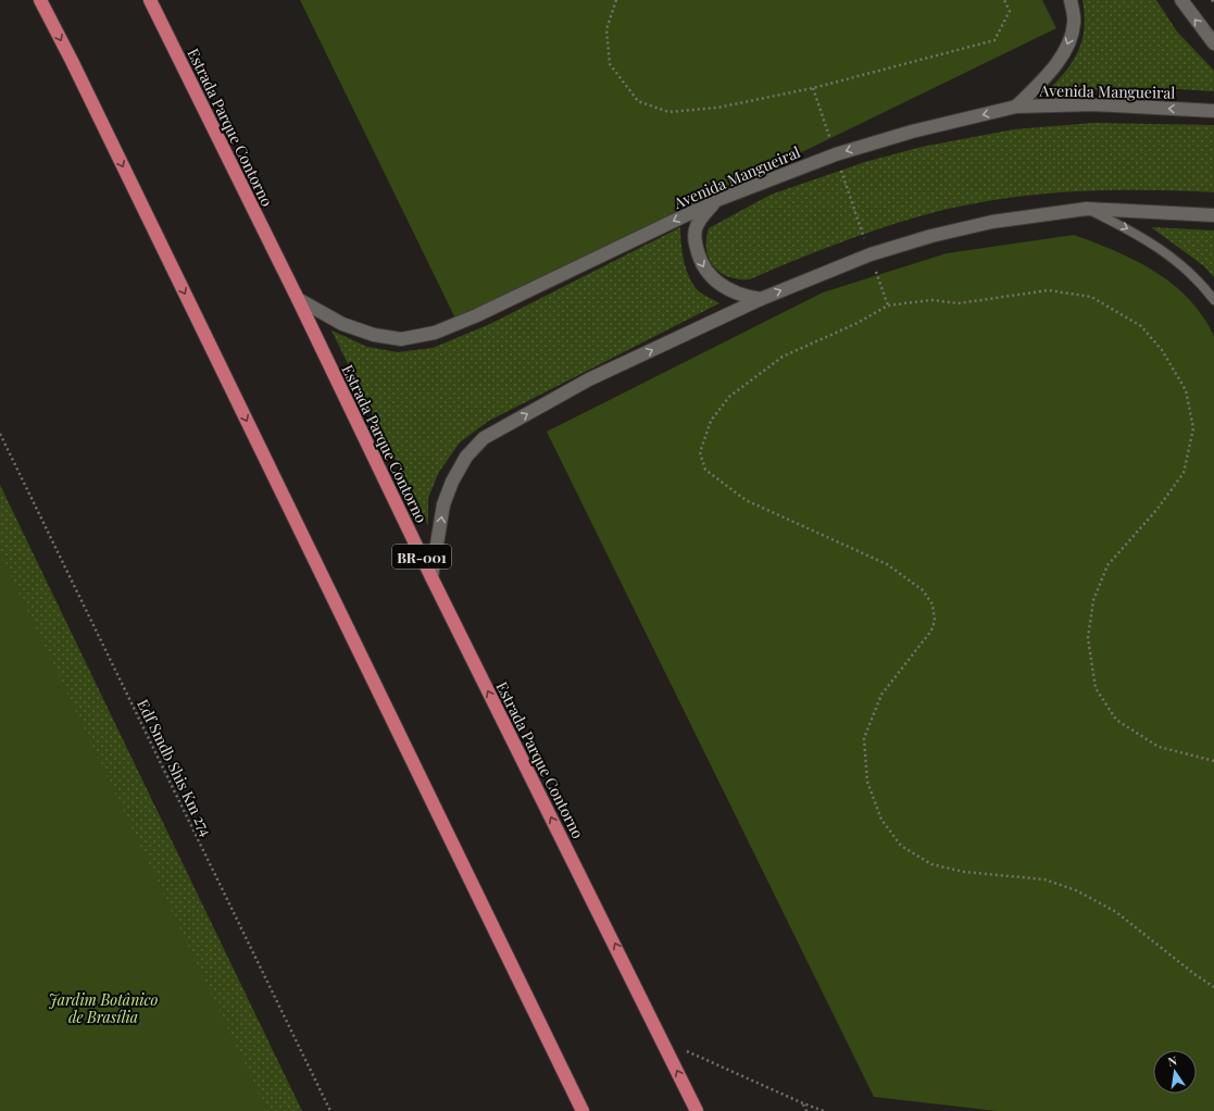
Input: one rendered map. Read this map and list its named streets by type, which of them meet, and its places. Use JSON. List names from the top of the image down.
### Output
{
  "streets": {
    "highway": ["Estrada Parque Contorno", "BR-001"],
    "street": ["Avenida Mangueiral"],
    "path": ["Edf Smdb Shis Km 274"]
  },
  "crossings": [
    ["Avenida Mangueiral", "Estrada Parque Contorno"]
  ],
  "parks": ["Jardim Botânico de Brasília"],
  "north": "top"
}
